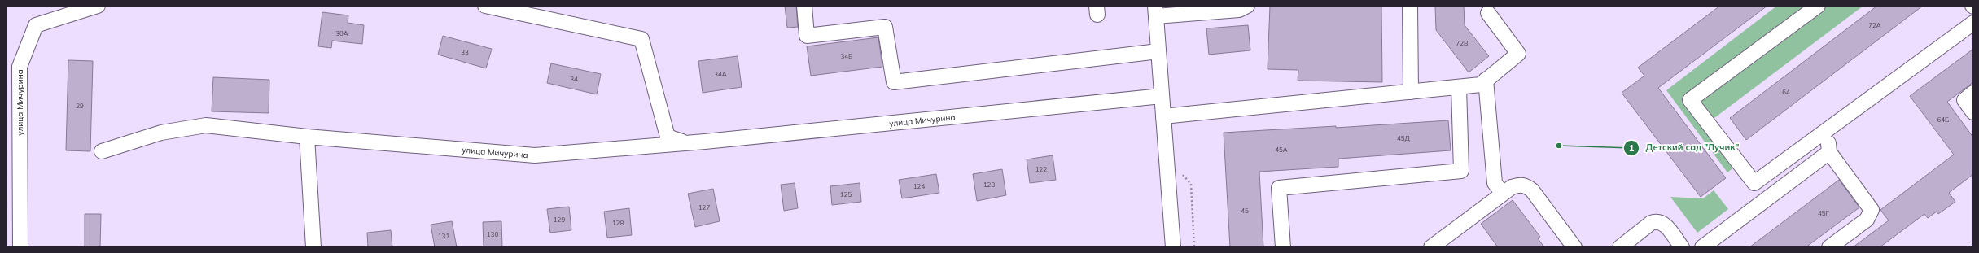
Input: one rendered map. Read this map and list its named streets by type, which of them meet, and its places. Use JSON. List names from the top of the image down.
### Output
{
  "streets": {
    "street": ["улица Мичурина"]
  },
  "places": ["Детский сад \"Лучик\""],
  "house_numbers": [
    "72А",
    "30А",
    "72В",
    "33",
    "34Б",
    "34А",
    "34",
    "64",
    "29",
    "64Б",
    "45Д",
    "45А",
    "122",
    "123",
    "124",
    "125",
    "127",
    "45",
    "45Г",
    "129",
    "128",
    "130",
    "131"
  ]
}
